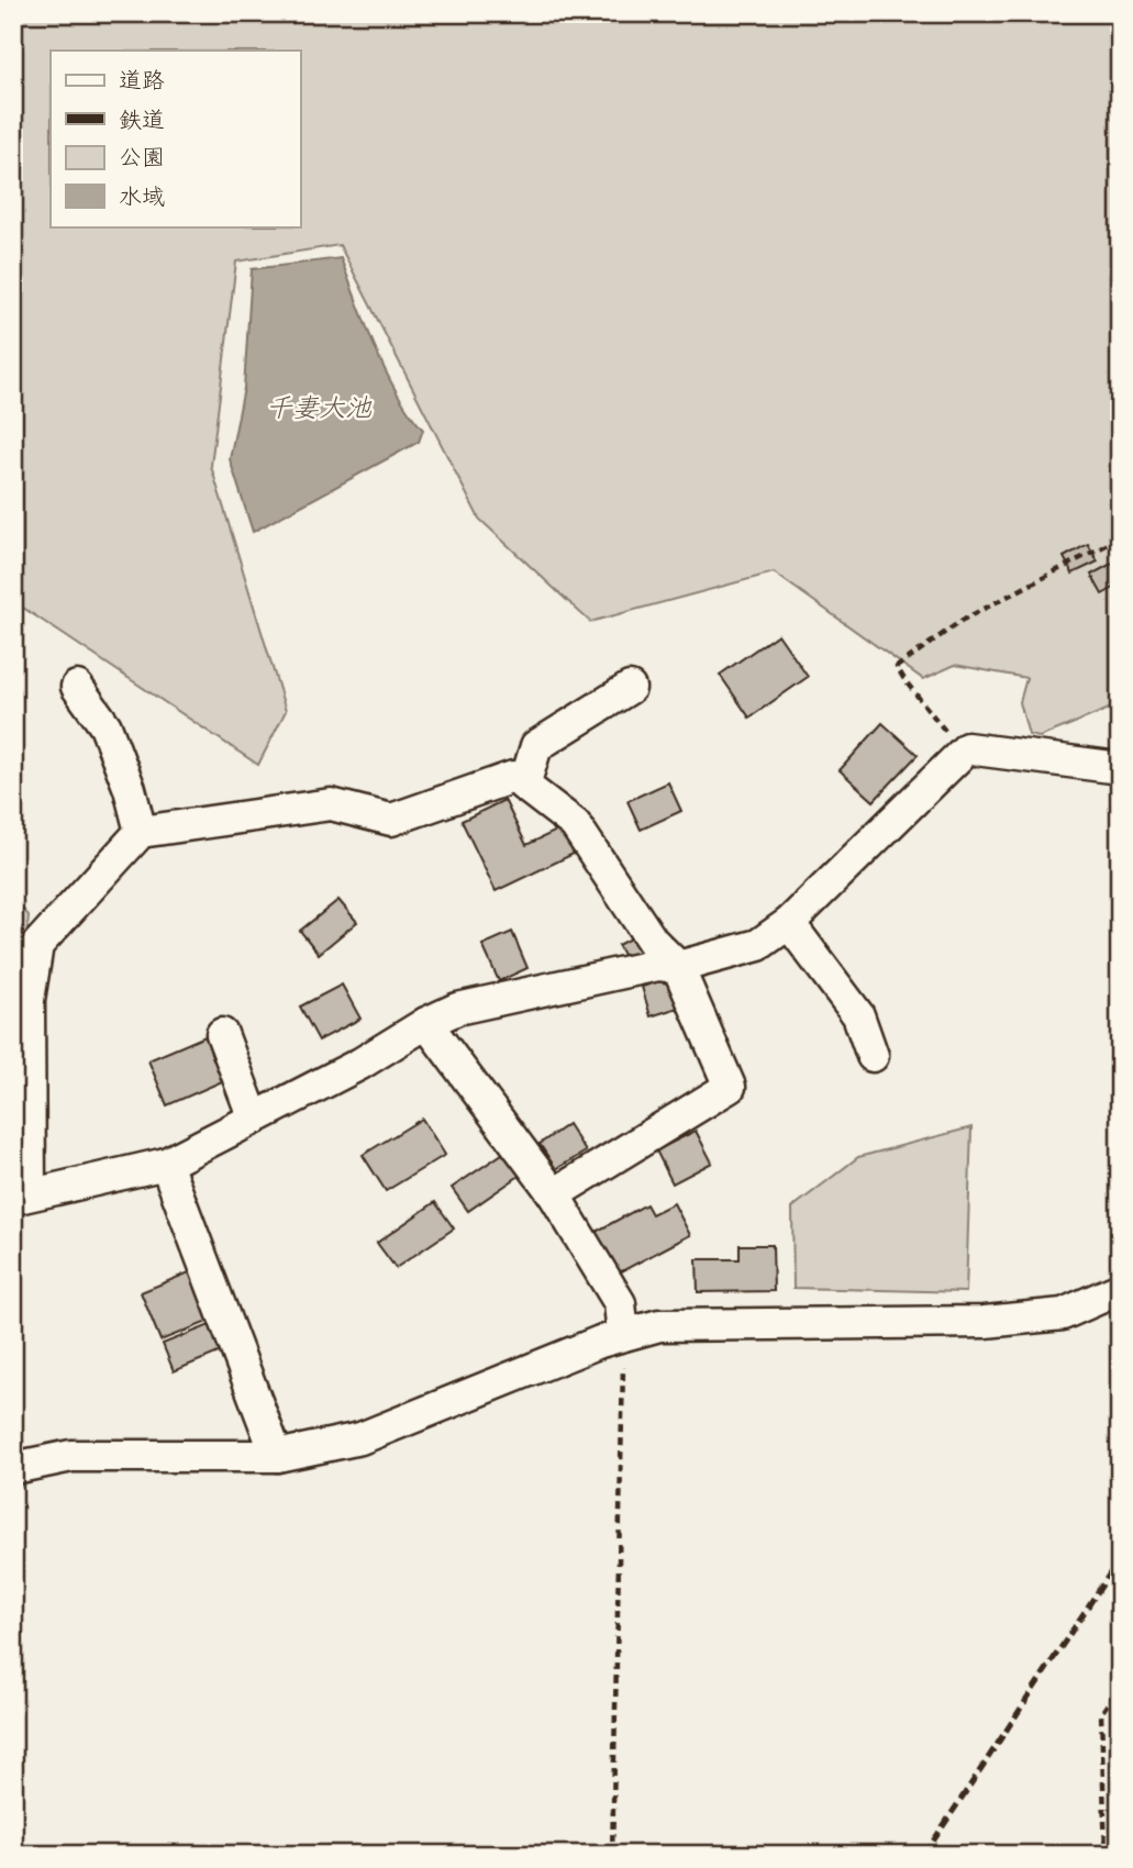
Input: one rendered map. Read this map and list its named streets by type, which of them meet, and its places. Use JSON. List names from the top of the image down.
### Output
{
  "water": ["千妻大池"],
  "legend": [
    "道路",
    "鉄道",
    "公園",
    "水域"
  ]
}
